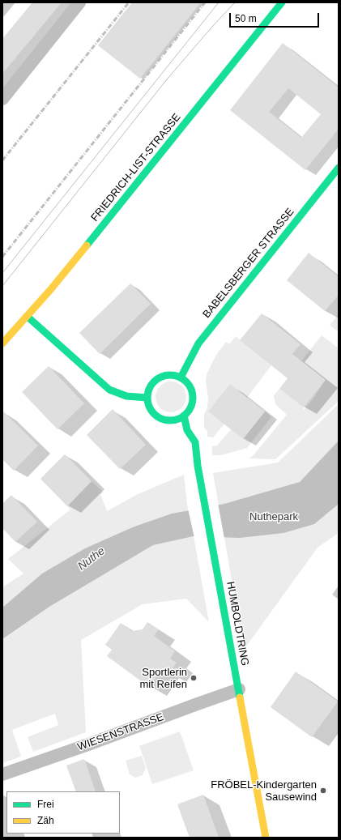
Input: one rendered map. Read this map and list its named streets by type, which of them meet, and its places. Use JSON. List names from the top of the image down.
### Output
{
  "streets": {
    "street": [
      "FRIEDRICH-LIST-STRASSE",
      "BABELSBERGER STRASSE",
      "HUMBOLDTRING",
      "WIESENSTRASSE"
    ]
  },
  "crossings": [
    ["BABELSBERGER STRASSE", "HUMBOLDTRING"],
    ["HUMBOLDTRING", "WIESENSTRASSE"]
  ],
  "water": ["Nuthe"],
  "parks": ["Nuthepark"],
  "places": ["Sportlerin mit Reifen", "FRÖBEL-Kindergarten Sausewind"],
  "legend": ["Frei", "Zäh"],
  "scale_bar": "50 m"
}
